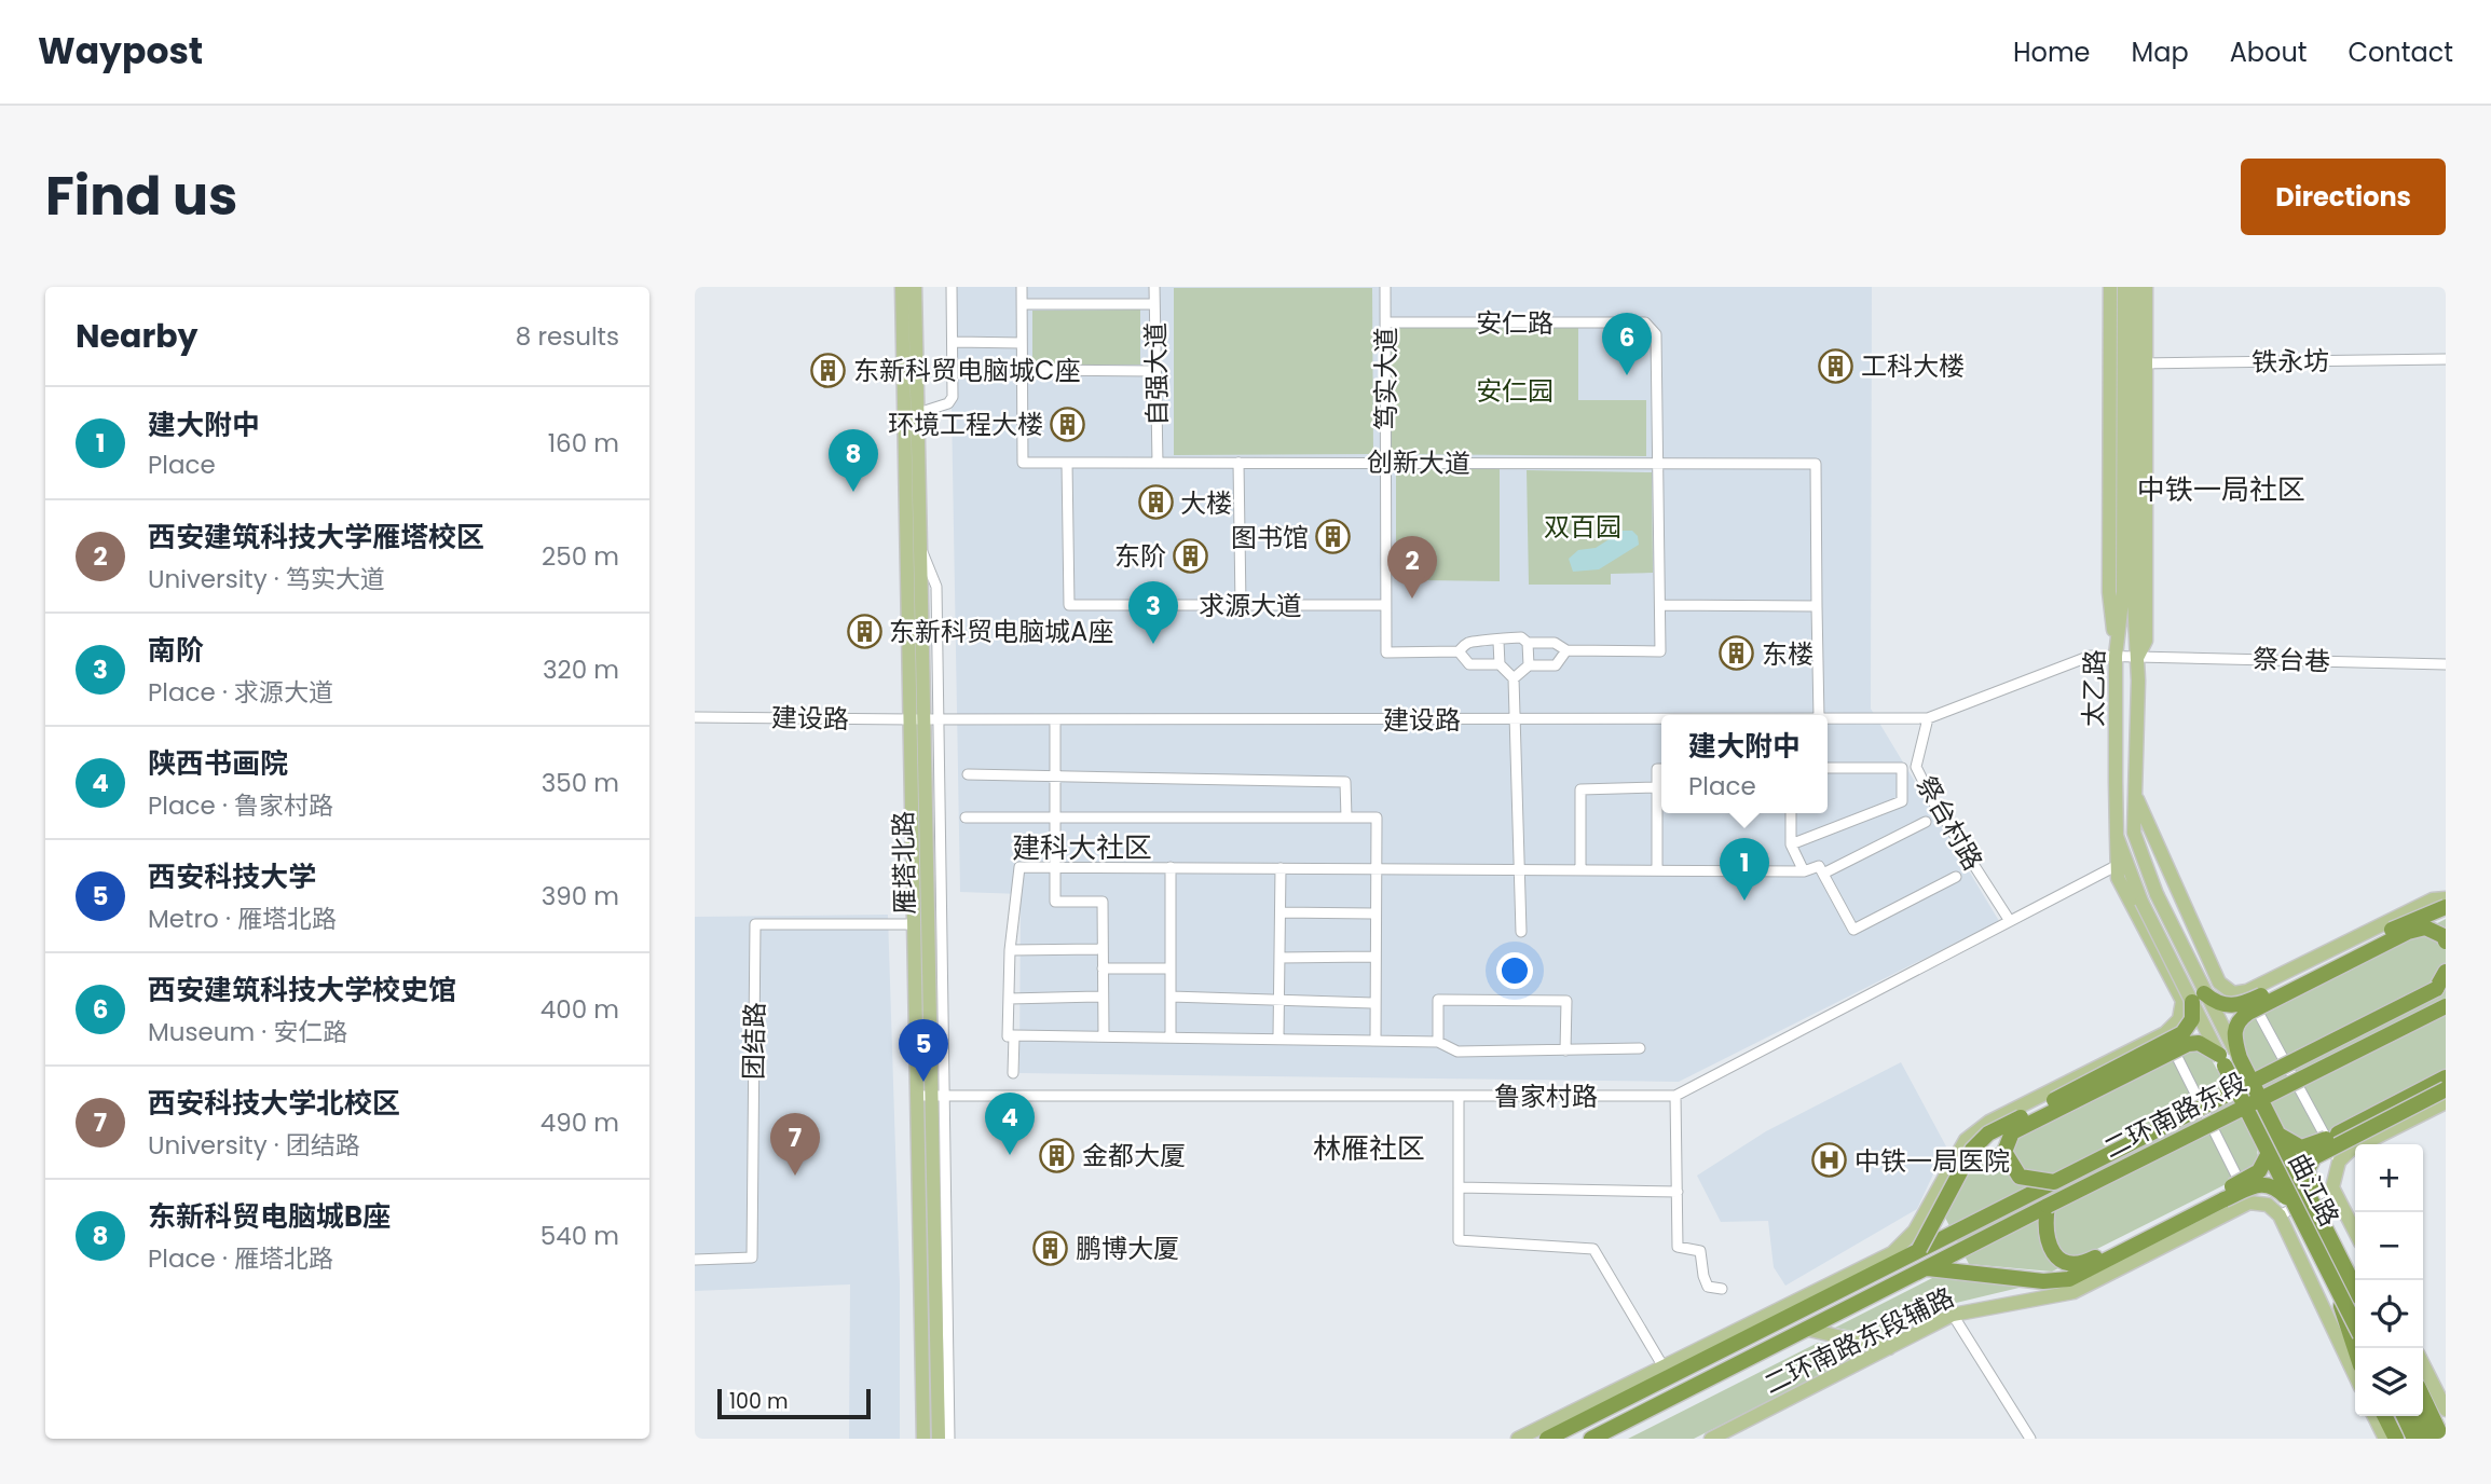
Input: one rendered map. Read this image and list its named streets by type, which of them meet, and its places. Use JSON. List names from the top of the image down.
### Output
{
  "streets": {
    "highway": ["二环南路东段", "曲江路"],
    "main road": ["太乙路", "雁塔北路", "二环南路东段辅路"],
    "street": [
      "安仁路",
      "铁永坊",
      "自强大道",
      "笃实大道",
      "创新大道",
      "求源大道",
      "祭台巷",
      "建设路",
      "祭台村路",
      "团结路",
      "鲁家村路"
    ]
  },
  "crossings": [
    ["安仁路", "笃实大道"],
    ["安仁路", "创新大道"],
    ["铁永坊", "太乙路"],
    ["自强大道", "创新大道"],
    ["笃实大道", "创新大道"],
    ["笃实大道", "求源大道"],
    ["创新大道", "求源大道"],
    ["祭台巷", "太乙路"],
    ["祭台巷", "建设路"],
    ["太乙路", "建设路"],
    ["太乙路", "曲江路"],
    ["建设路", "祭台村路"],
    ["建设路", "雁塔北路"],
    ["祭台村路", "鲁家村路"],
    ["雁塔北路", "团结路"],
    ["雁塔北路", "鲁家村路"]
  ],
  "districts": ["中铁一局社区", "建科大社区", "林雁社区"],
  "parks": ["安仁园", "双百园"],
  "places": {
    "building": [
      "工科大楼",
      "东新科贸电脑城C座",
      "环境工程大楼",
      "大楼",
      "图书馆",
      "东阶",
      "东新科贸电脑城A座",
      "东楼",
      "金都大厦",
      "鹏博大厦"
    ],
    "hospital": ["中铁一局医院"]
  },
  "scale_bar": "100 m",
  "page": {
    "header": "Waypost",
    "nav": [
      "Home",
      "Map",
      "About",
      "Contact"
    ],
    "title": "Find us",
    "buttons": "Directions",
    "heading": ["Nearby", "8 results"],
    "pins": [
      "6",
      "8",
      "2",
      "3",
      "1",
      "5",
      "4",
      "7"
    ],
    "list": [
      {
        "mark": "1",
        "name": "建大附中",
        "note": "Place",
        "value": "160 m"
      },
      {
        "mark": "2",
        "name": "西安建筑科技大学雁塔校区",
        "note": "University · 笃实大道",
        "value": "250 m"
      },
      {
        "mark": "3",
        "name": "南阶",
        "note": "Place · 求源大道",
        "value": "320 m"
      },
      {
        "mark": "4",
        "name": "陕西书画院",
        "note": "Place · 鲁家村路",
        "value": "350 m"
      },
      {
        "mark": "5",
        "name": "西安科技大学",
        "note": "Metro · 雁塔北路",
        "value": "390 m"
      },
      {
        "mark": "6",
        "name": "西安建筑科技大学校史馆",
        "note": "Museum · 安仁路",
        "value": "400 m"
      },
      {
        "mark": "7",
        "name": "西安科技大学北校区",
        "note": "University · 团结路",
        "value": "490 m"
      },
      {
        "mark": "8",
        "name": "东新科贸电脑城B座",
        "note": "Place · 雁塔北路",
        "value": "540 m"
      }
    ],
    "popup": ["建大附中", "Place"],
    "map_buttons": ["+", "−"],
    "scale": "100 m"
  }
}
